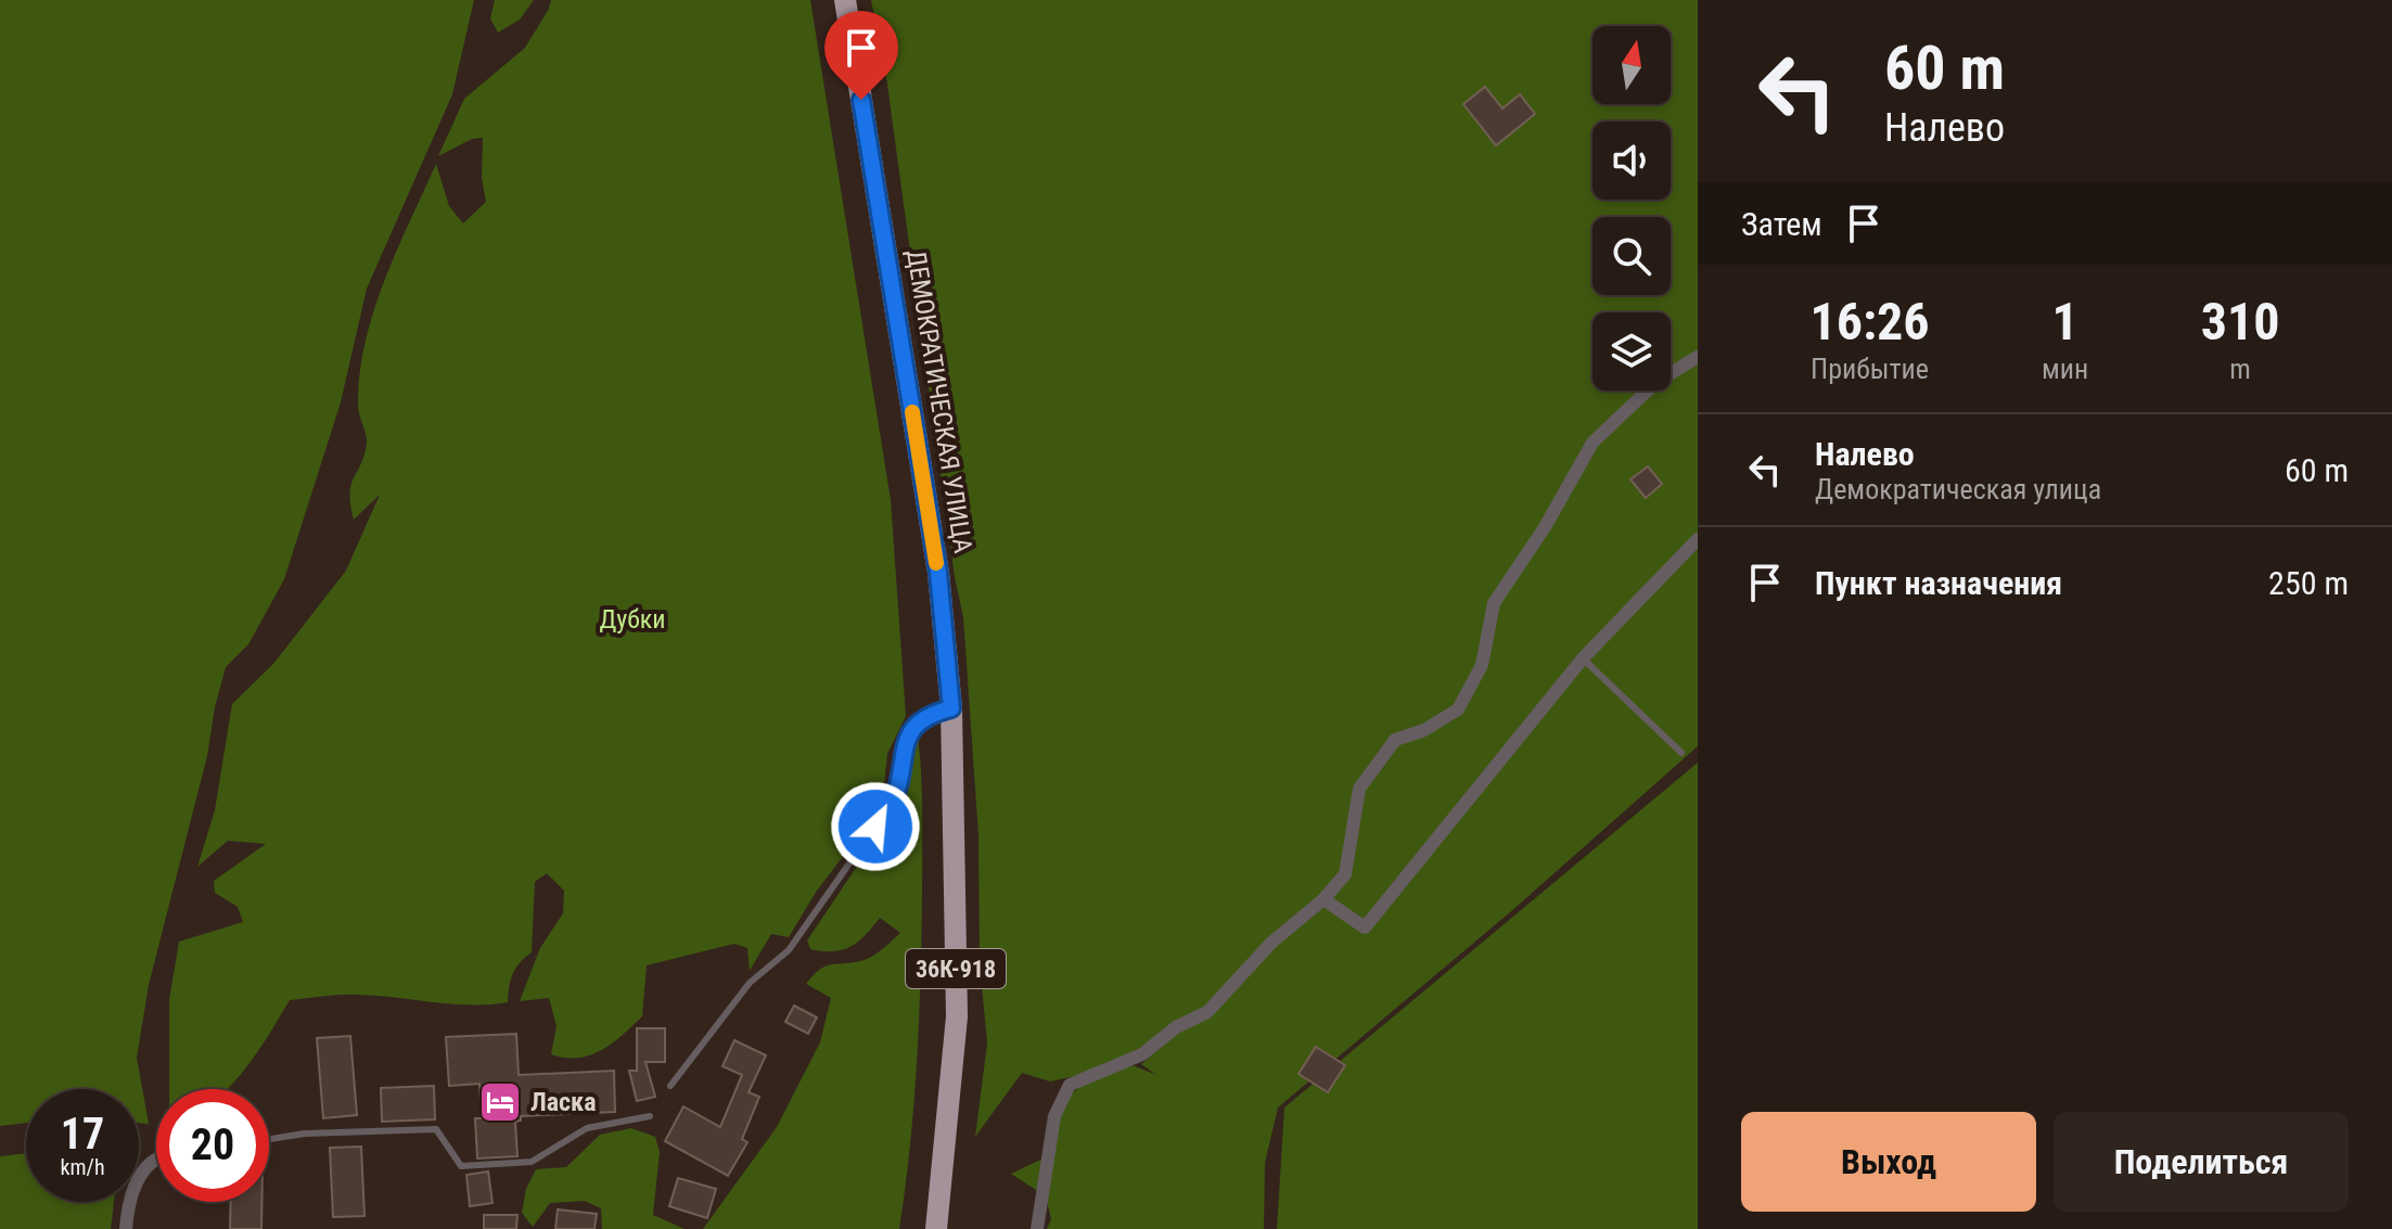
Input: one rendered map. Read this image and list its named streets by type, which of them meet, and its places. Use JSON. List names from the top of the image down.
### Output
{
  "streets": {
    "main road": ["ДЕМОКРАТИЧЕСКАЯ УЛИЦА", "36К-918"]
  },
  "parks": ["Дубки"],
  "places": {
    "hotel": ["Ласка"]
  },
  "north": "top",
  "page": {
    "turn": ["60 m", "Налево"],
    "then": "Затем",
    "eta": [
      "16:26",
      "Прибытие",
      "1",
      "мин",
      "310",
      "m"
    ],
    "list": [
      {
        "name": "Налево",
        "note": "Демократическая улица",
        "value": "60 m"
      },
      {
        "name": "Пункт назначения",
        "value": "250 m"
      }
    ],
    "speed": "17 km/h",
    "limit": "20",
    "buttons": ["Выход", "Поделиться"]
  }
}
